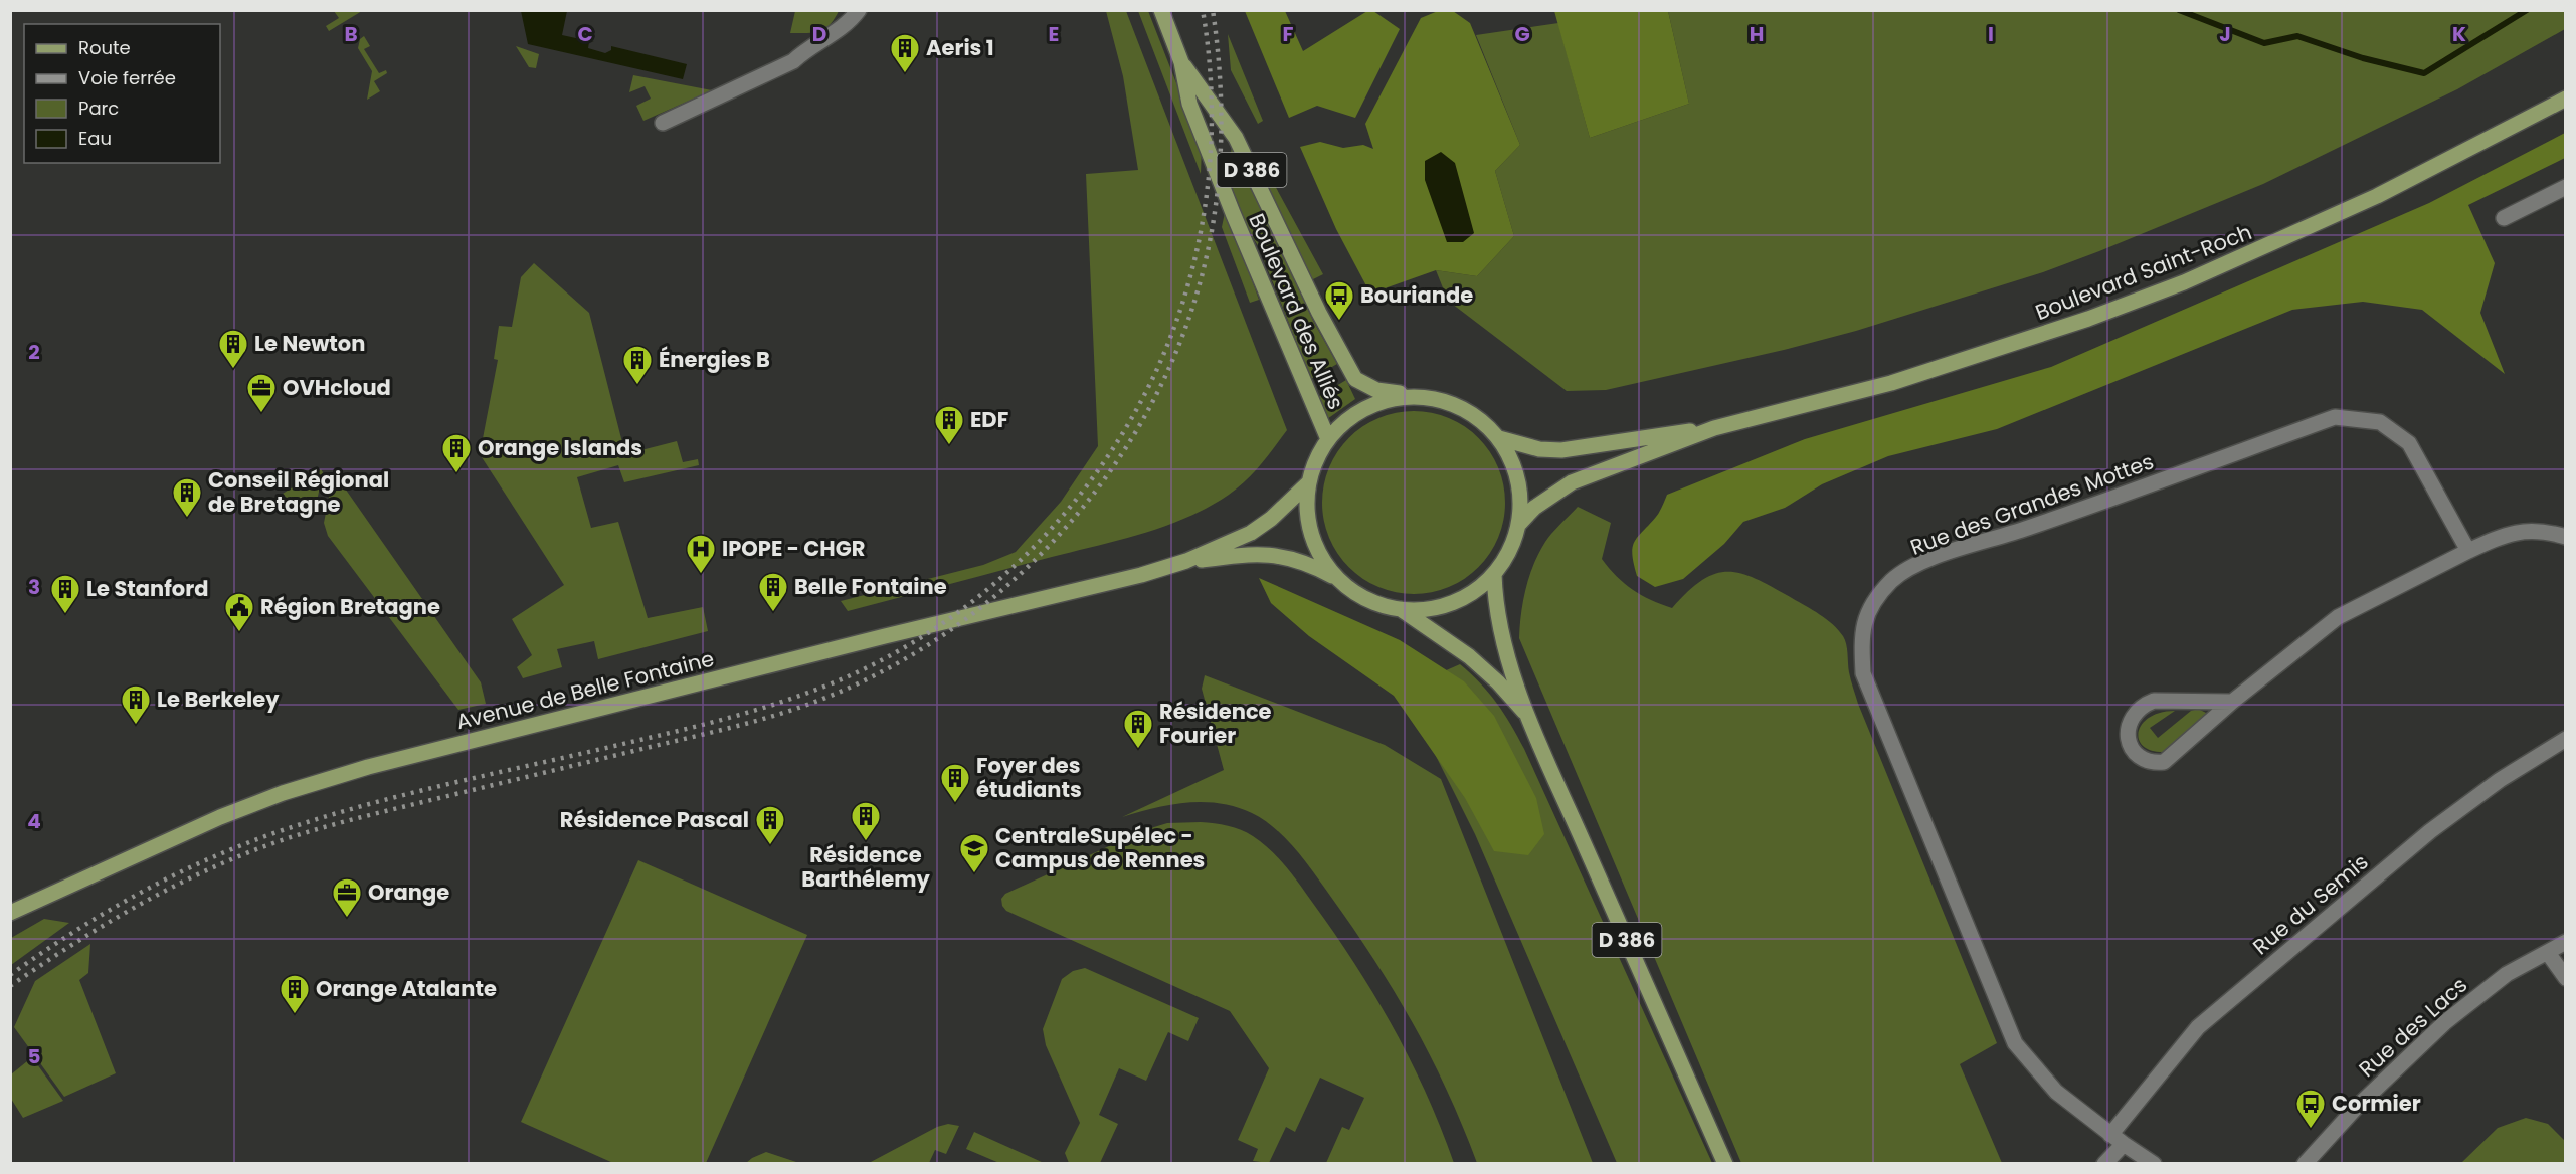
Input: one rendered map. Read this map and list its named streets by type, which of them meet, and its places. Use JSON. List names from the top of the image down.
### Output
{
  "streets": {
    "main road": [
      "D 386",
      "Boulevard Saint-Roch",
      "Boulevard des Alliés",
      "Avenue de Belle Fontaine"
    ],
    "street": ["Rue des Grandes Mottes", "Rue du Semis", "Rue des Lacs"]
  },
  "crossings": [
    ["Boulevard Saint-Roch", "Boulevard des Alliés"],
    ["Boulevard Saint-Roch", "Avenue de Belle Fontaine"],
    ["Boulevard des Alliés", "Avenue de Belle Fontaine"],
    ["Rue des Grandes Mottes", "Rue du Semis"]
  ],
  "places": {
    "building": [
      "Aeris 1",
      "Le Newton",
      "Énergies B",
      "EDF",
      "Orange Islands",
      "Conseil Régional de Bretagne",
      "Belle Fontaine",
      "Le Stanford",
      "Le Berkeley",
      "Résidence Fourier",
      "Foyer des étudiants",
      "Résidence Barthélemy",
      "Résidence Pascal",
      "Orange Atalante"
    ],
    "bus stop": ["Bouriande", "Cormier"],
    "office": ["OVHcloud", "Orange"],
    "hospital": ["IPOPE - CHGR"],
    "public building": ["Région Bretagne"],
    "school or university": ["CentraleSupélec - Campus de Rennes"]
  },
  "legend": [
    "Route",
    "Voie ferrée",
    "Parc",
    "Eau"
  ],
  "grid": {
    "columns": [
      "B",
      "C",
      "D",
      "E",
      "F",
      "G",
      "H",
      "I",
      "J",
      "K"
    ],
    "rows": [
      "2",
      "3",
      "4",
      "5"
    ]
  }
}
